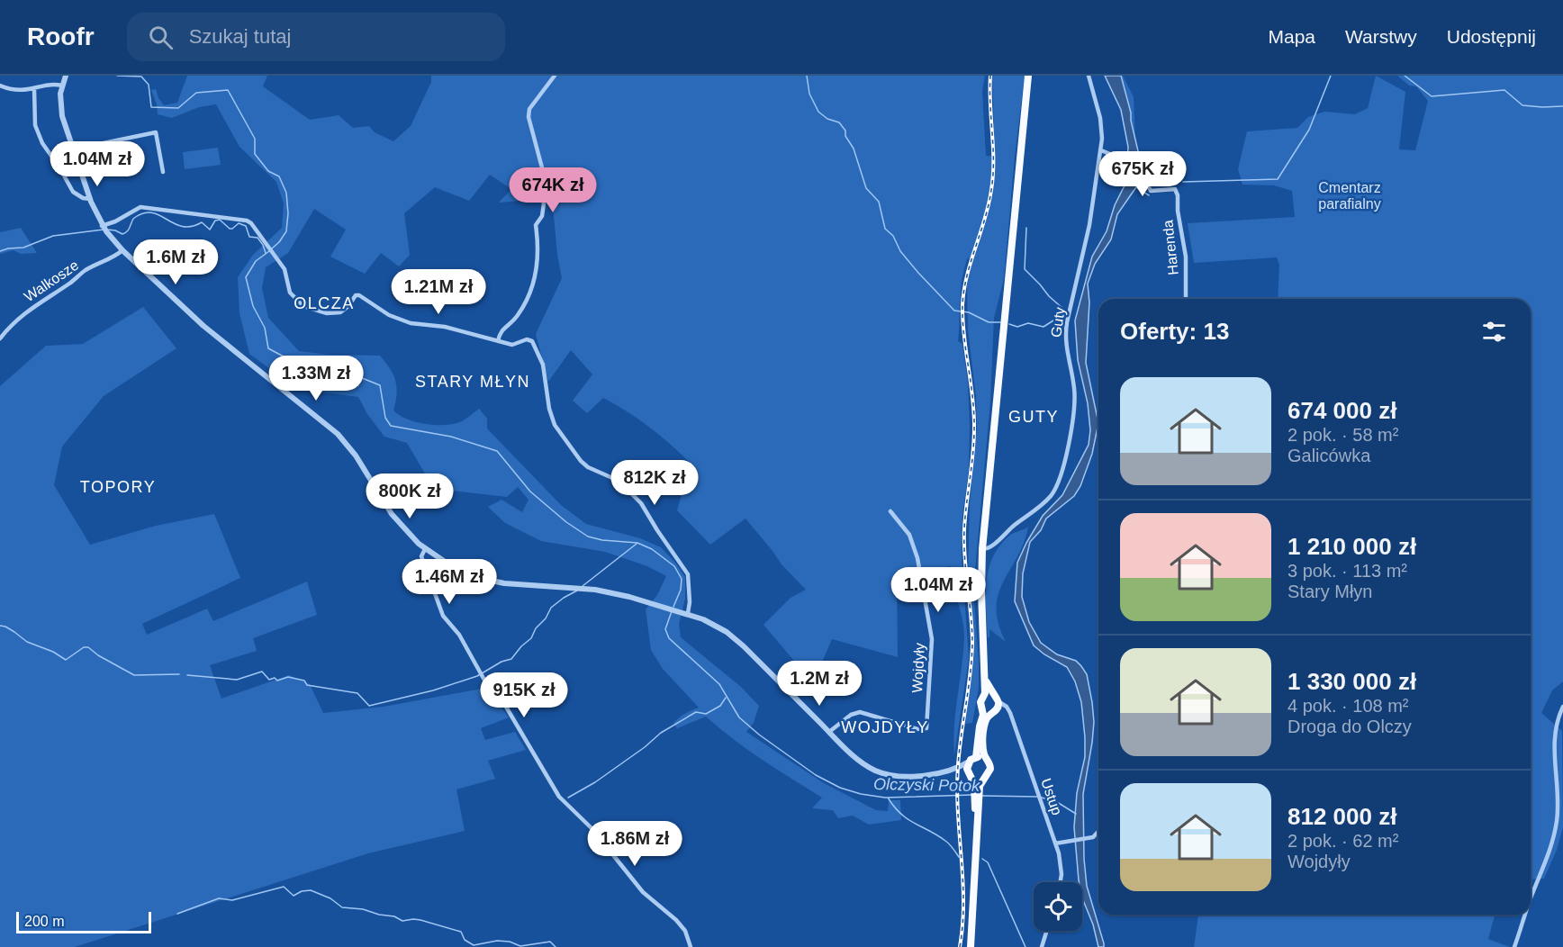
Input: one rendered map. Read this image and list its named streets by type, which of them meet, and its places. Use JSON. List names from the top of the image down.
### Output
{
  "streets": {
    "street": [
      "Harenda",
      "Walkosze",
      "Guty",
      "Wojdyły",
      "Ustup"
    ]
  },
  "crossings": [
    ["Harenda", "Guty"]
  ],
  "districts": [
    "OLCZA",
    "STARY MŁYN",
    "GUTY",
    "TOPORY",
    "WOJDYŁY"
  ],
  "water": ["Olczyski Potok"],
  "parks": ["Cmentarz parafialny"],
  "scale_bar": "200 m",
  "page": {
    "header": "Roofr",
    "search": "Szukaj tutaj",
    "nav": ["Mapa", "Warstwy", "Udostępnij"],
    "price": [
      "1.04M zł",
      "675K zł",
      "674K zł",
      "1.6M zł",
      "1.21M zł",
      "1.33M zł",
      "812K zł",
      "800K zł",
      "1.46M zł",
      "1.04M zł",
      "1.2M zł",
      "915K zł",
      "1.86M zł"
    ],
    "heading": "Oferty: 13",
    "list": [
      {
        "name": "674 000 zł",
        "note": "2 pok. · 58 m² · Galicówka"
      },
      {
        "name": "1 210 000 zł",
        "note": "3 pok. · 113 m² · Stary Młyn"
      },
      {
        "name": "1 330 000 zł",
        "note": "4 pok. · 108 m² · Droga do Olczy"
      },
      {
        "name": "812 000 zł",
        "note": "2 pok. · 62 m² · Wojdyły"
      }
    ],
    "scale": "200 m"
  }
}
